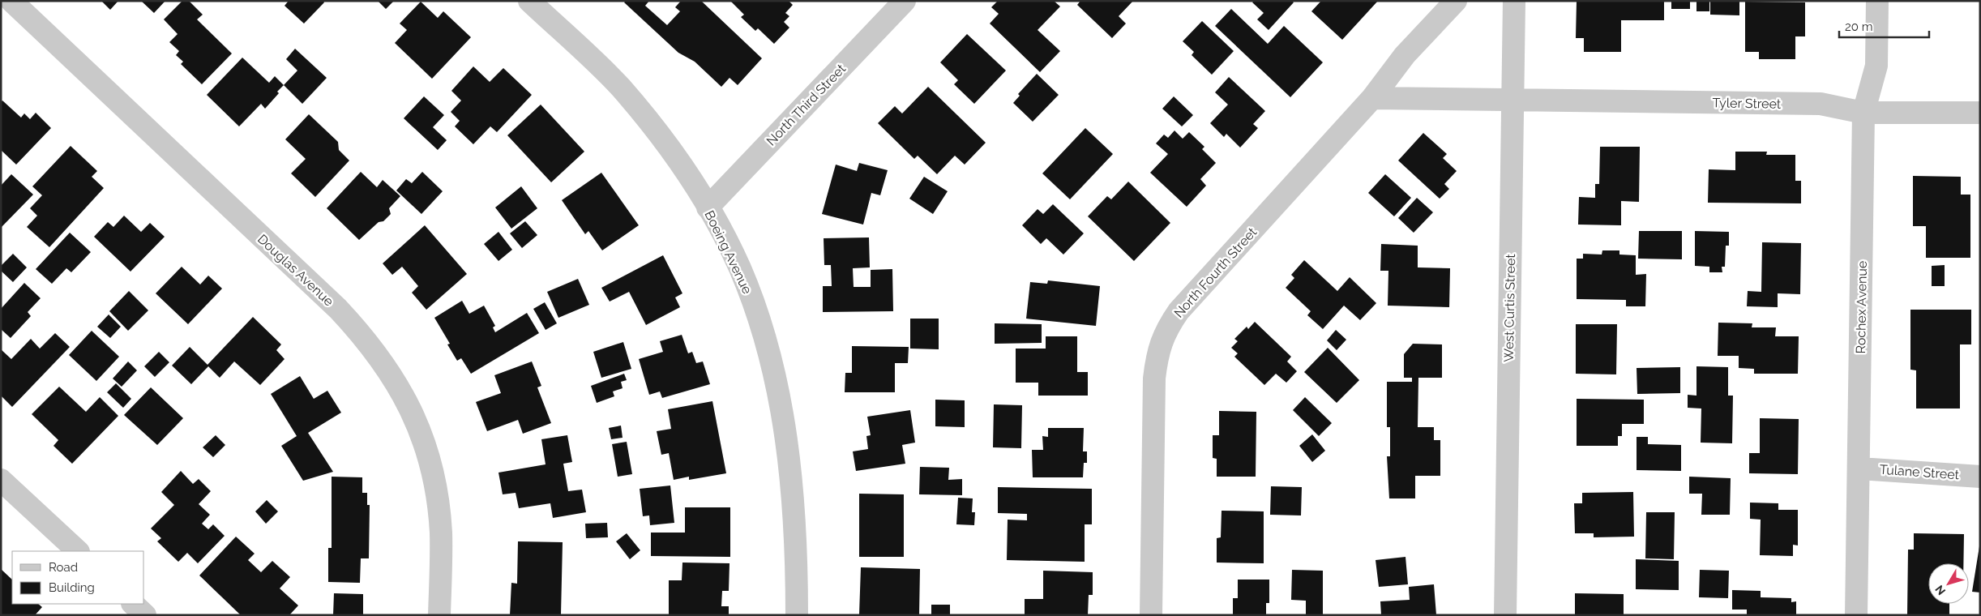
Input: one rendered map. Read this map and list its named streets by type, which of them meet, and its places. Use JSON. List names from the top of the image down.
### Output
{
  "streets": {
    "street": [
      "Tyler Street",
      "North Third Street",
      "Boeing Avenue",
      "Douglas Avenue",
      "North Fourth Street",
      "Rochex Avenue",
      "West Curtis Street",
      "Tulane Street"
    ]
  },
  "crossings": [
    ["Tyler Street", "North Fourth Street"],
    ["Tyler Street", "Rochex Avenue"],
    ["Tyler Street", "West Curtis Street"],
    ["North Third Street", "Boeing Avenue"],
    ["Rochex Avenue", "Tulane Street"]
  ],
  "legend": ["Road", "Building"],
  "scale_bar": "20 m",
  "north": "bottom left"
}
